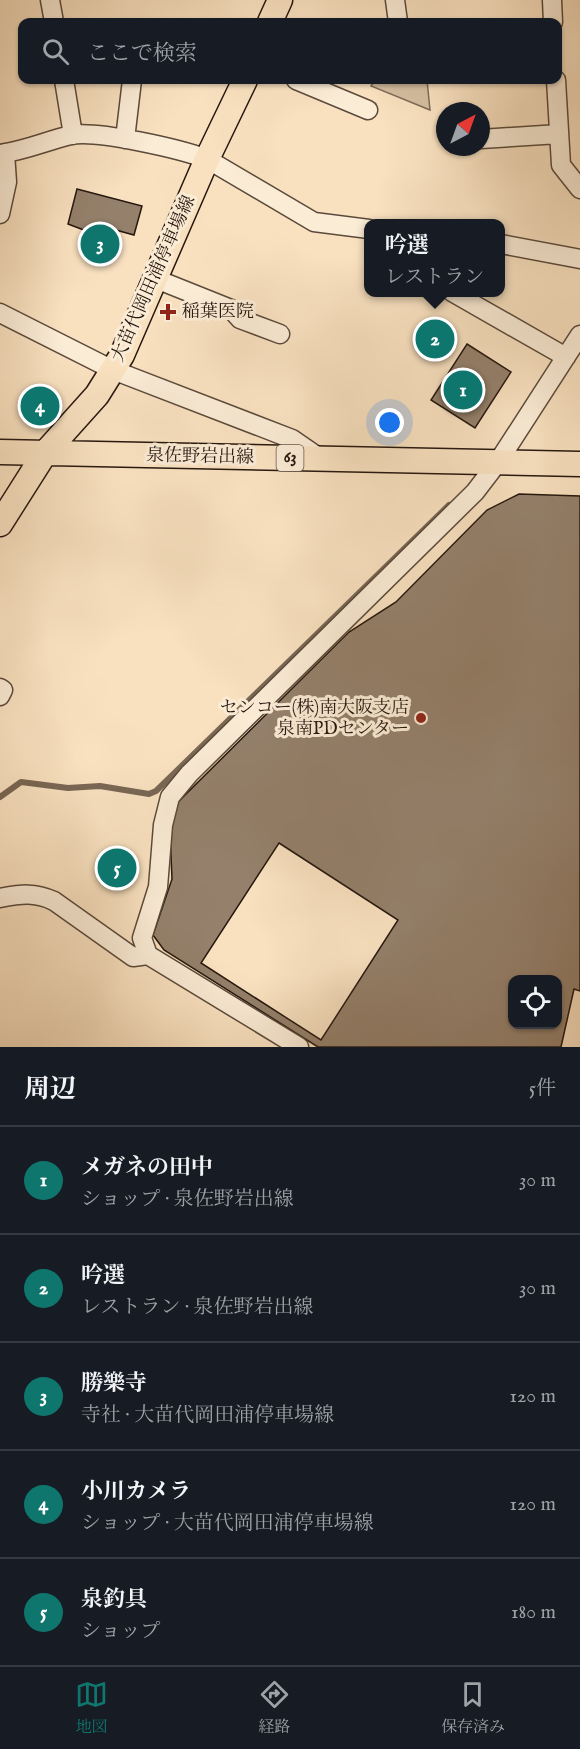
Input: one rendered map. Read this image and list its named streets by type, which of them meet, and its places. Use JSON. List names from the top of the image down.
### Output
{
  "streets": {
    "main road": ["大苗代岡田浦停車場線", "泉佐野岩出線", "63"]
  },
  "crossings": [
    ["大苗代岡田浦停車場線", "泉佐野岩出線"]
  ],
  "places": {
    "health": ["稲葉医院"],
    "other": ["センコー(株)南大阪支店 泉南PDセンター"]
  },
  "north": "top right",
  "page": {
    "search": "ここで検索",
    "popup": ["吟選", "レストラン"],
    "pins": [
      "3",
      "2",
      "1",
      "4",
      "5"
    ],
    "heading": ["周辺", "5件"],
    "list": [
      {
        "mark": "1",
        "name": "メガネの田中",
        "note": "ショップ · 泉佐野岩出線",
        "value": "30 m"
      },
      {
        "mark": "2",
        "name": "吟選",
        "note": "レストラン · 泉佐野岩出線",
        "value": "30 m"
      },
      {
        "mark": "3",
        "name": "勝樂寺",
        "note": "寺社 · 大苗代岡田浦停車場線",
        "value": "120 m"
      },
      {
        "mark": "4",
        "name": "小川カメラ",
        "note": "ショップ · 大苗代岡田浦停車場線",
        "value": "120 m"
      },
      {
        "mark": "5",
        "name": "泉釣具",
        "note": "ショップ",
        "value": "180 m"
      }
    ],
    "nav": ["地図", "経路", "保存済み"]
  }
}
